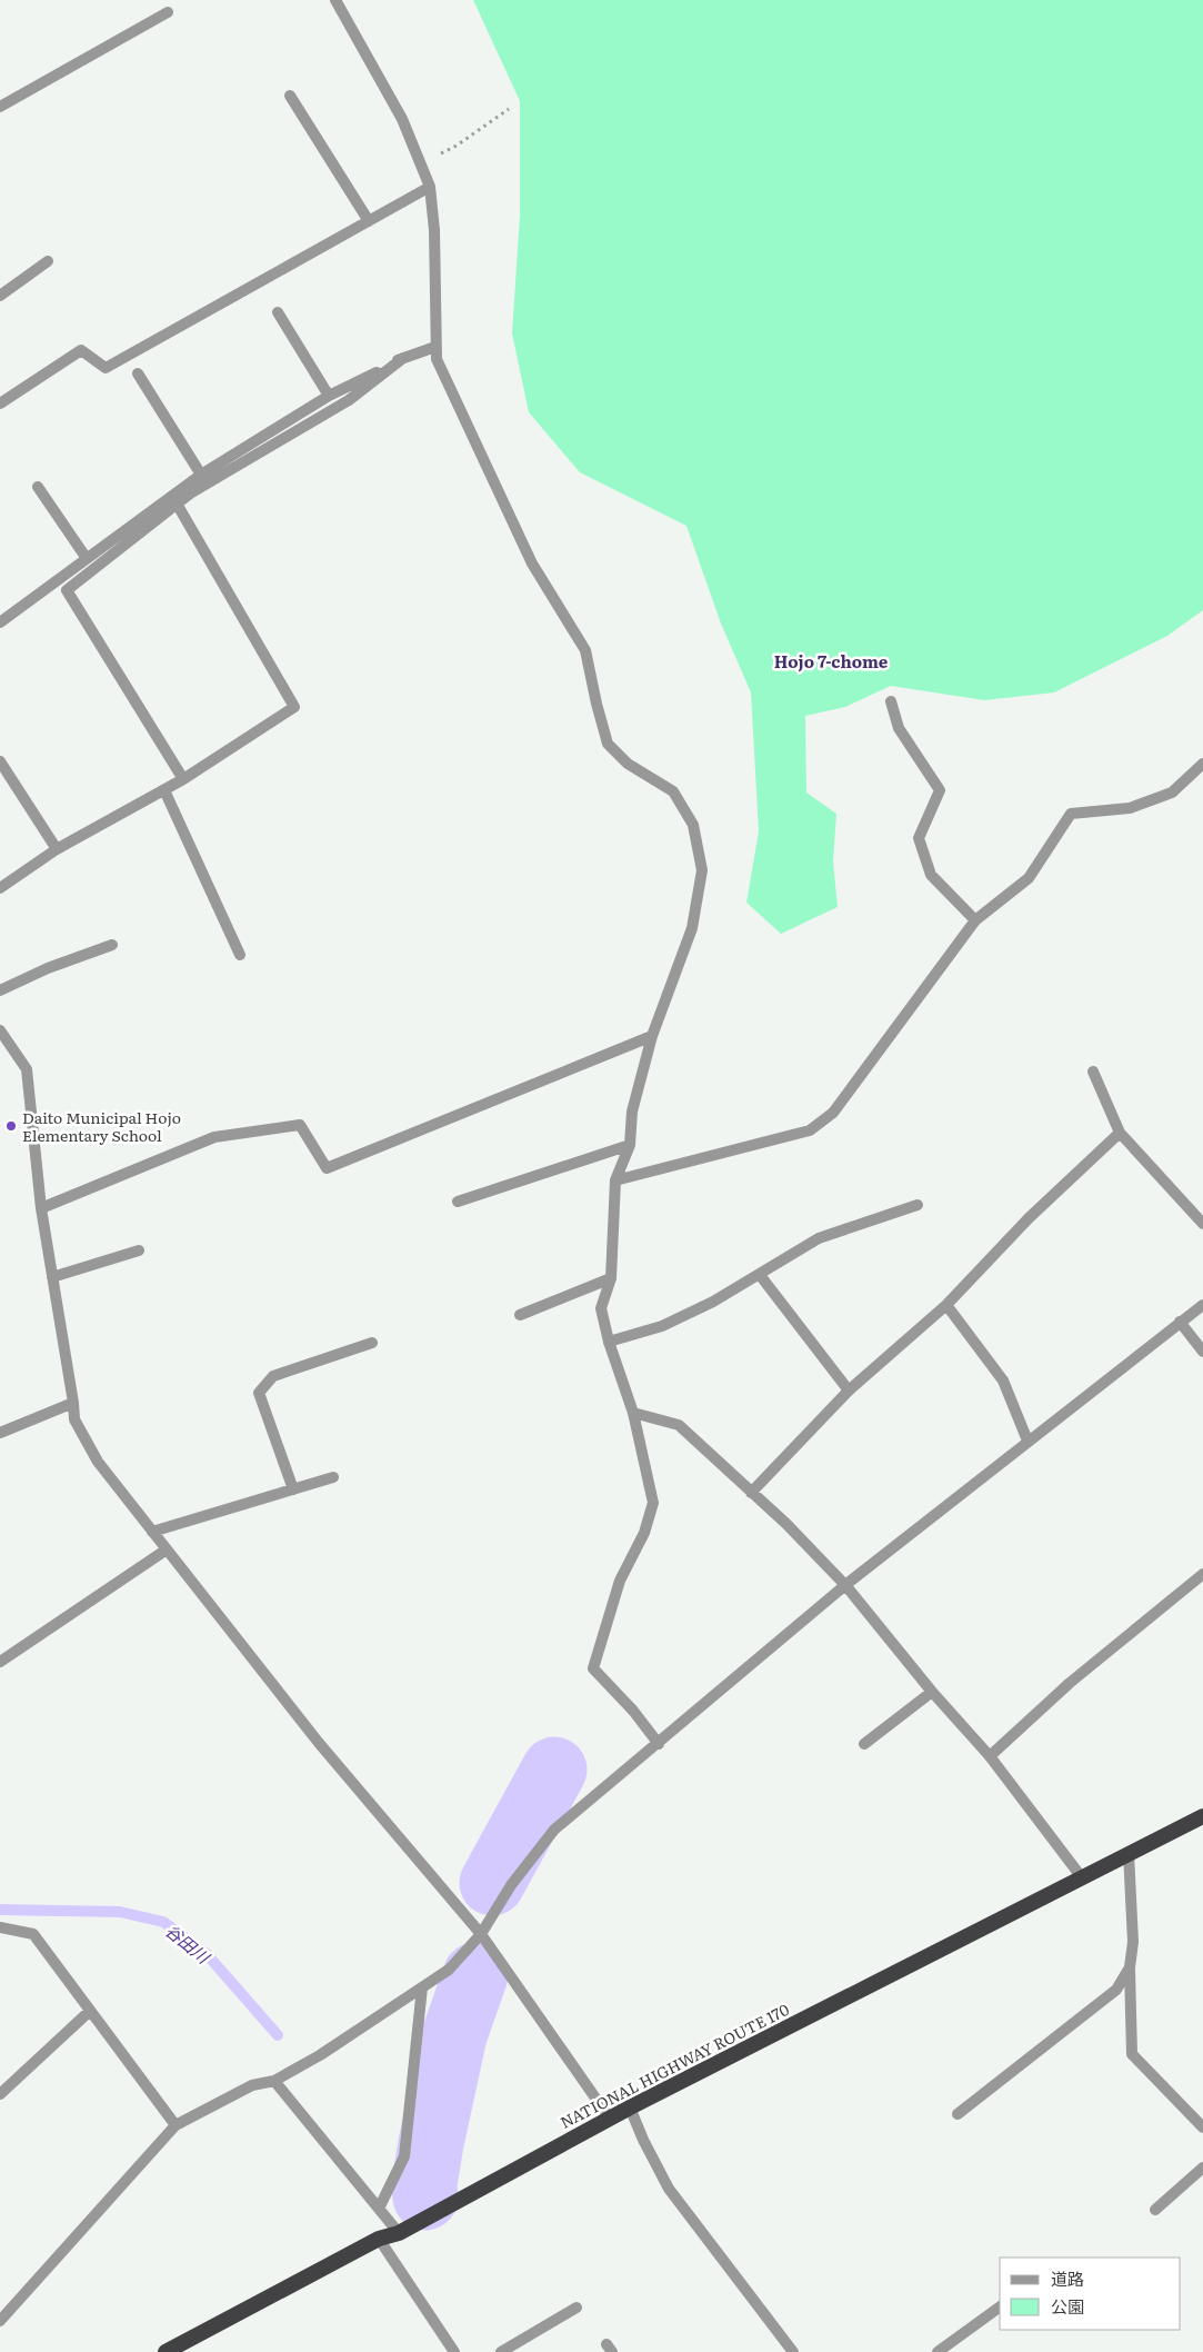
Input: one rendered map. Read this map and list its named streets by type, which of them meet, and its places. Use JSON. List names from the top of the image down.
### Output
{
  "streets": {
    "highway": ["NATIONAL HIGHWAY ROUTE 170"]
  },
  "districts": ["Hojo 7-chome"],
  "water": ["谷田川"],
  "places": ["Daito Municipal Hojo Elementary School"],
  "legend": ["道路", "公園"]
}
